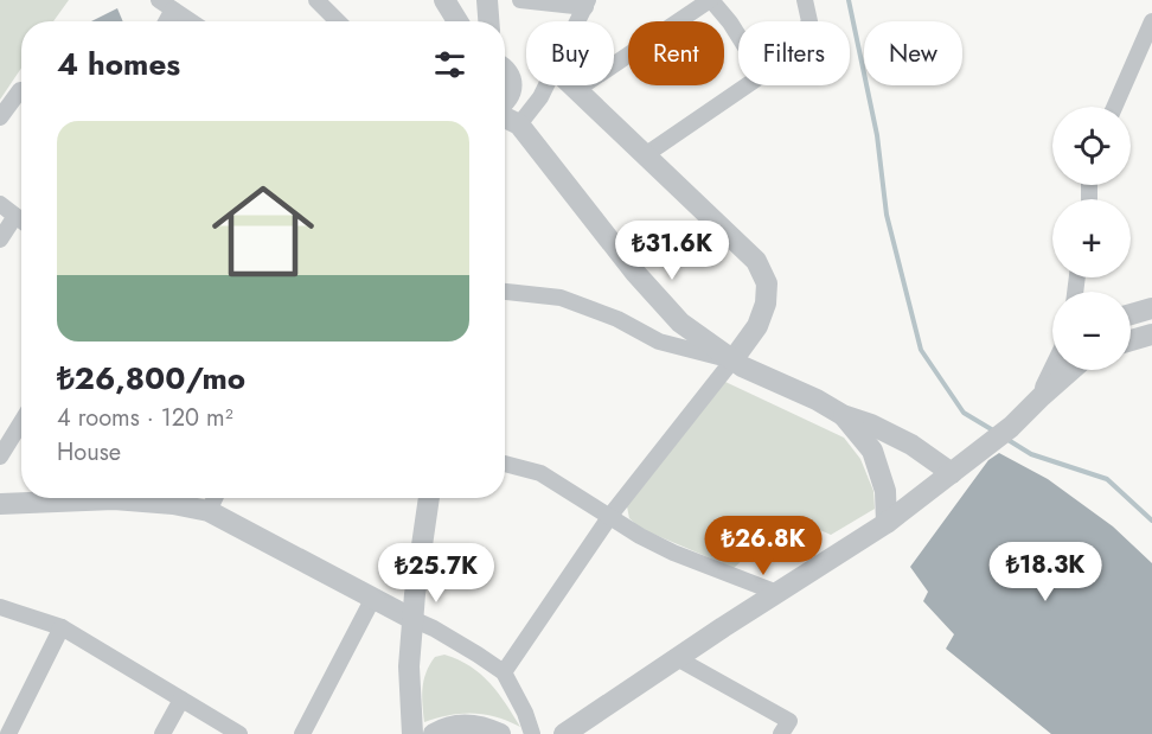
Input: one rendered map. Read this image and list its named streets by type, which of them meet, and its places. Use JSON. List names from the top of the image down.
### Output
{
  "page": {
    "chip": [
      "Buy",
      "Rent",
      "Filters",
      "New"
    ],
    "heading": "4 homes",
    "map_buttons": ["+", "−"],
    "list": [
      {
        "name": "₺26,800/mo",
        "note": "4 rooms · 120 m² · House"
      }
    ],
    "price": [
      "₺31.6K",
      "₺26.8K",
      "₺18.3K",
      "₺25.7K"
    ]
  }
}
